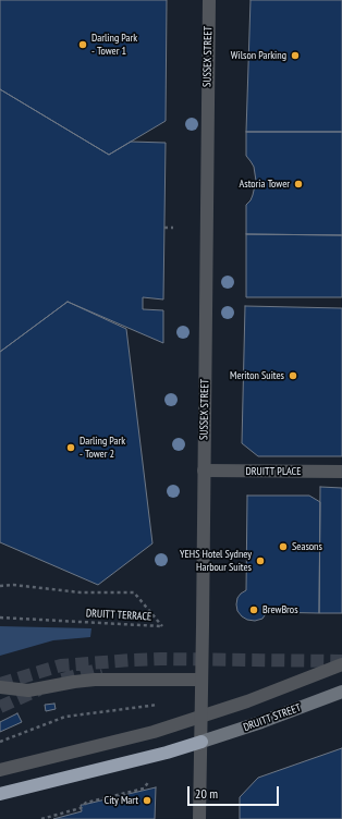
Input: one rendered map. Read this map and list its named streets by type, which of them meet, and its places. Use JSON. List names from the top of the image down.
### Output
{
  "streets": {
    "main road": ["DRUITT STREET"],
    "street": ["SUSSEX STREET", "DRUITT PLACE"],
    "path": ["DRUITT TERRACE"]
  },
  "crossings": [
    ["SUSSEX STREET", "DRUITT PLACE"],
    ["SUSSEX STREET", "DRUITT STREET"]
  ],
  "places": [
    "Darling Park - Tower 1",
    "Wilson Parking",
    "Astoria Tower",
    "Meriton Suites",
    "Darling Park - Tower 2",
    "Seasons",
    "YEHS Hotel Sydney Harbour Suites",
    "BrewBros",
    "City Mart"
  ],
  "scale_bar": "20 m"
}
